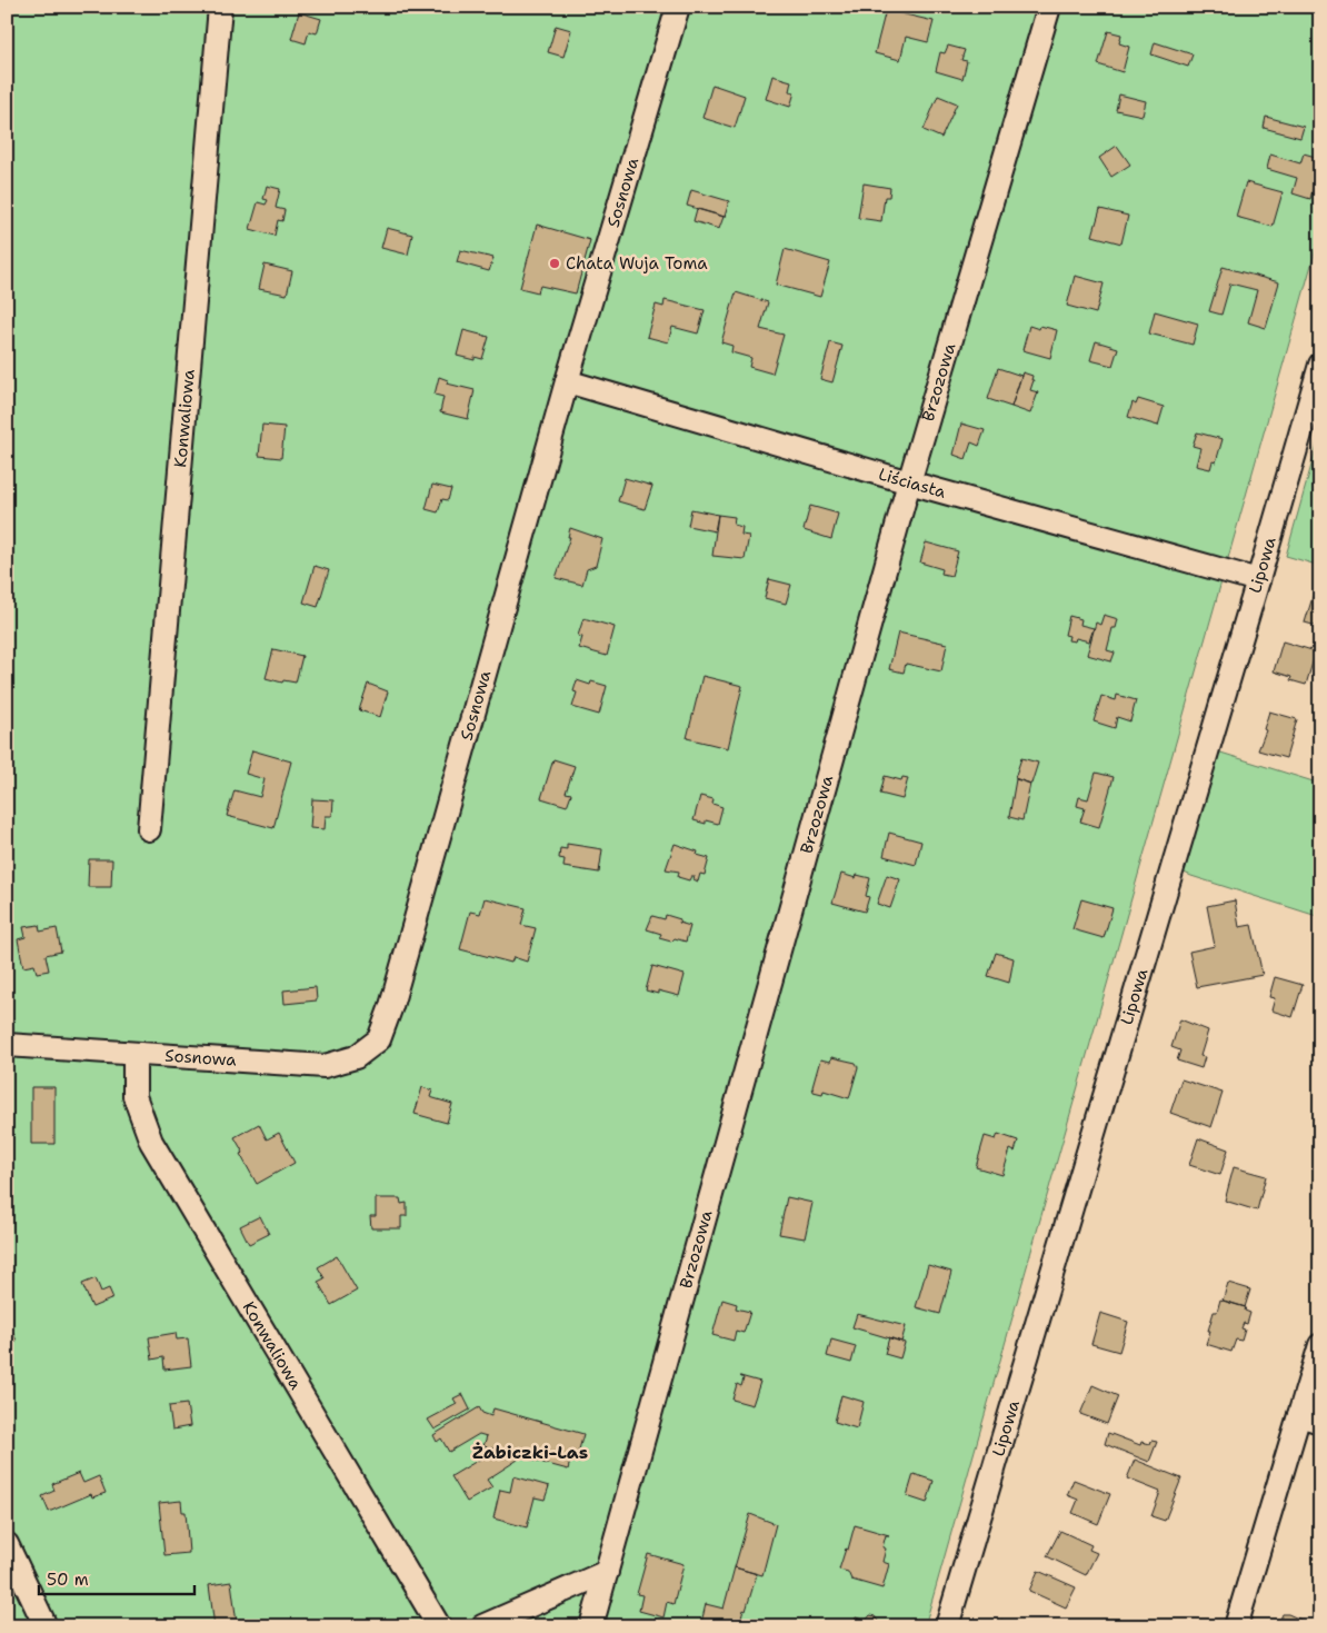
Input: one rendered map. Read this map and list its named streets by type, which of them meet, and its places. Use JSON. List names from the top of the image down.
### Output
{
  "streets": {
    "street": [
      "Sosnowa",
      "Brzozowa",
      "Konwaliowa",
      "Liściasta",
      "Lipowa"
    ]
  },
  "crossings": [
    ["Sosnowa", "Konwaliowa"],
    ["Sosnowa", "Liściasta"],
    ["Brzozowa", "Liściasta"],
    ["Liściasta", "Lipowa"]
  ],
  "districts": ["Żabiczki-Las"],
  "places": ["Chata Wuja Toma"],
  "scale_bar": "50 m"
}
